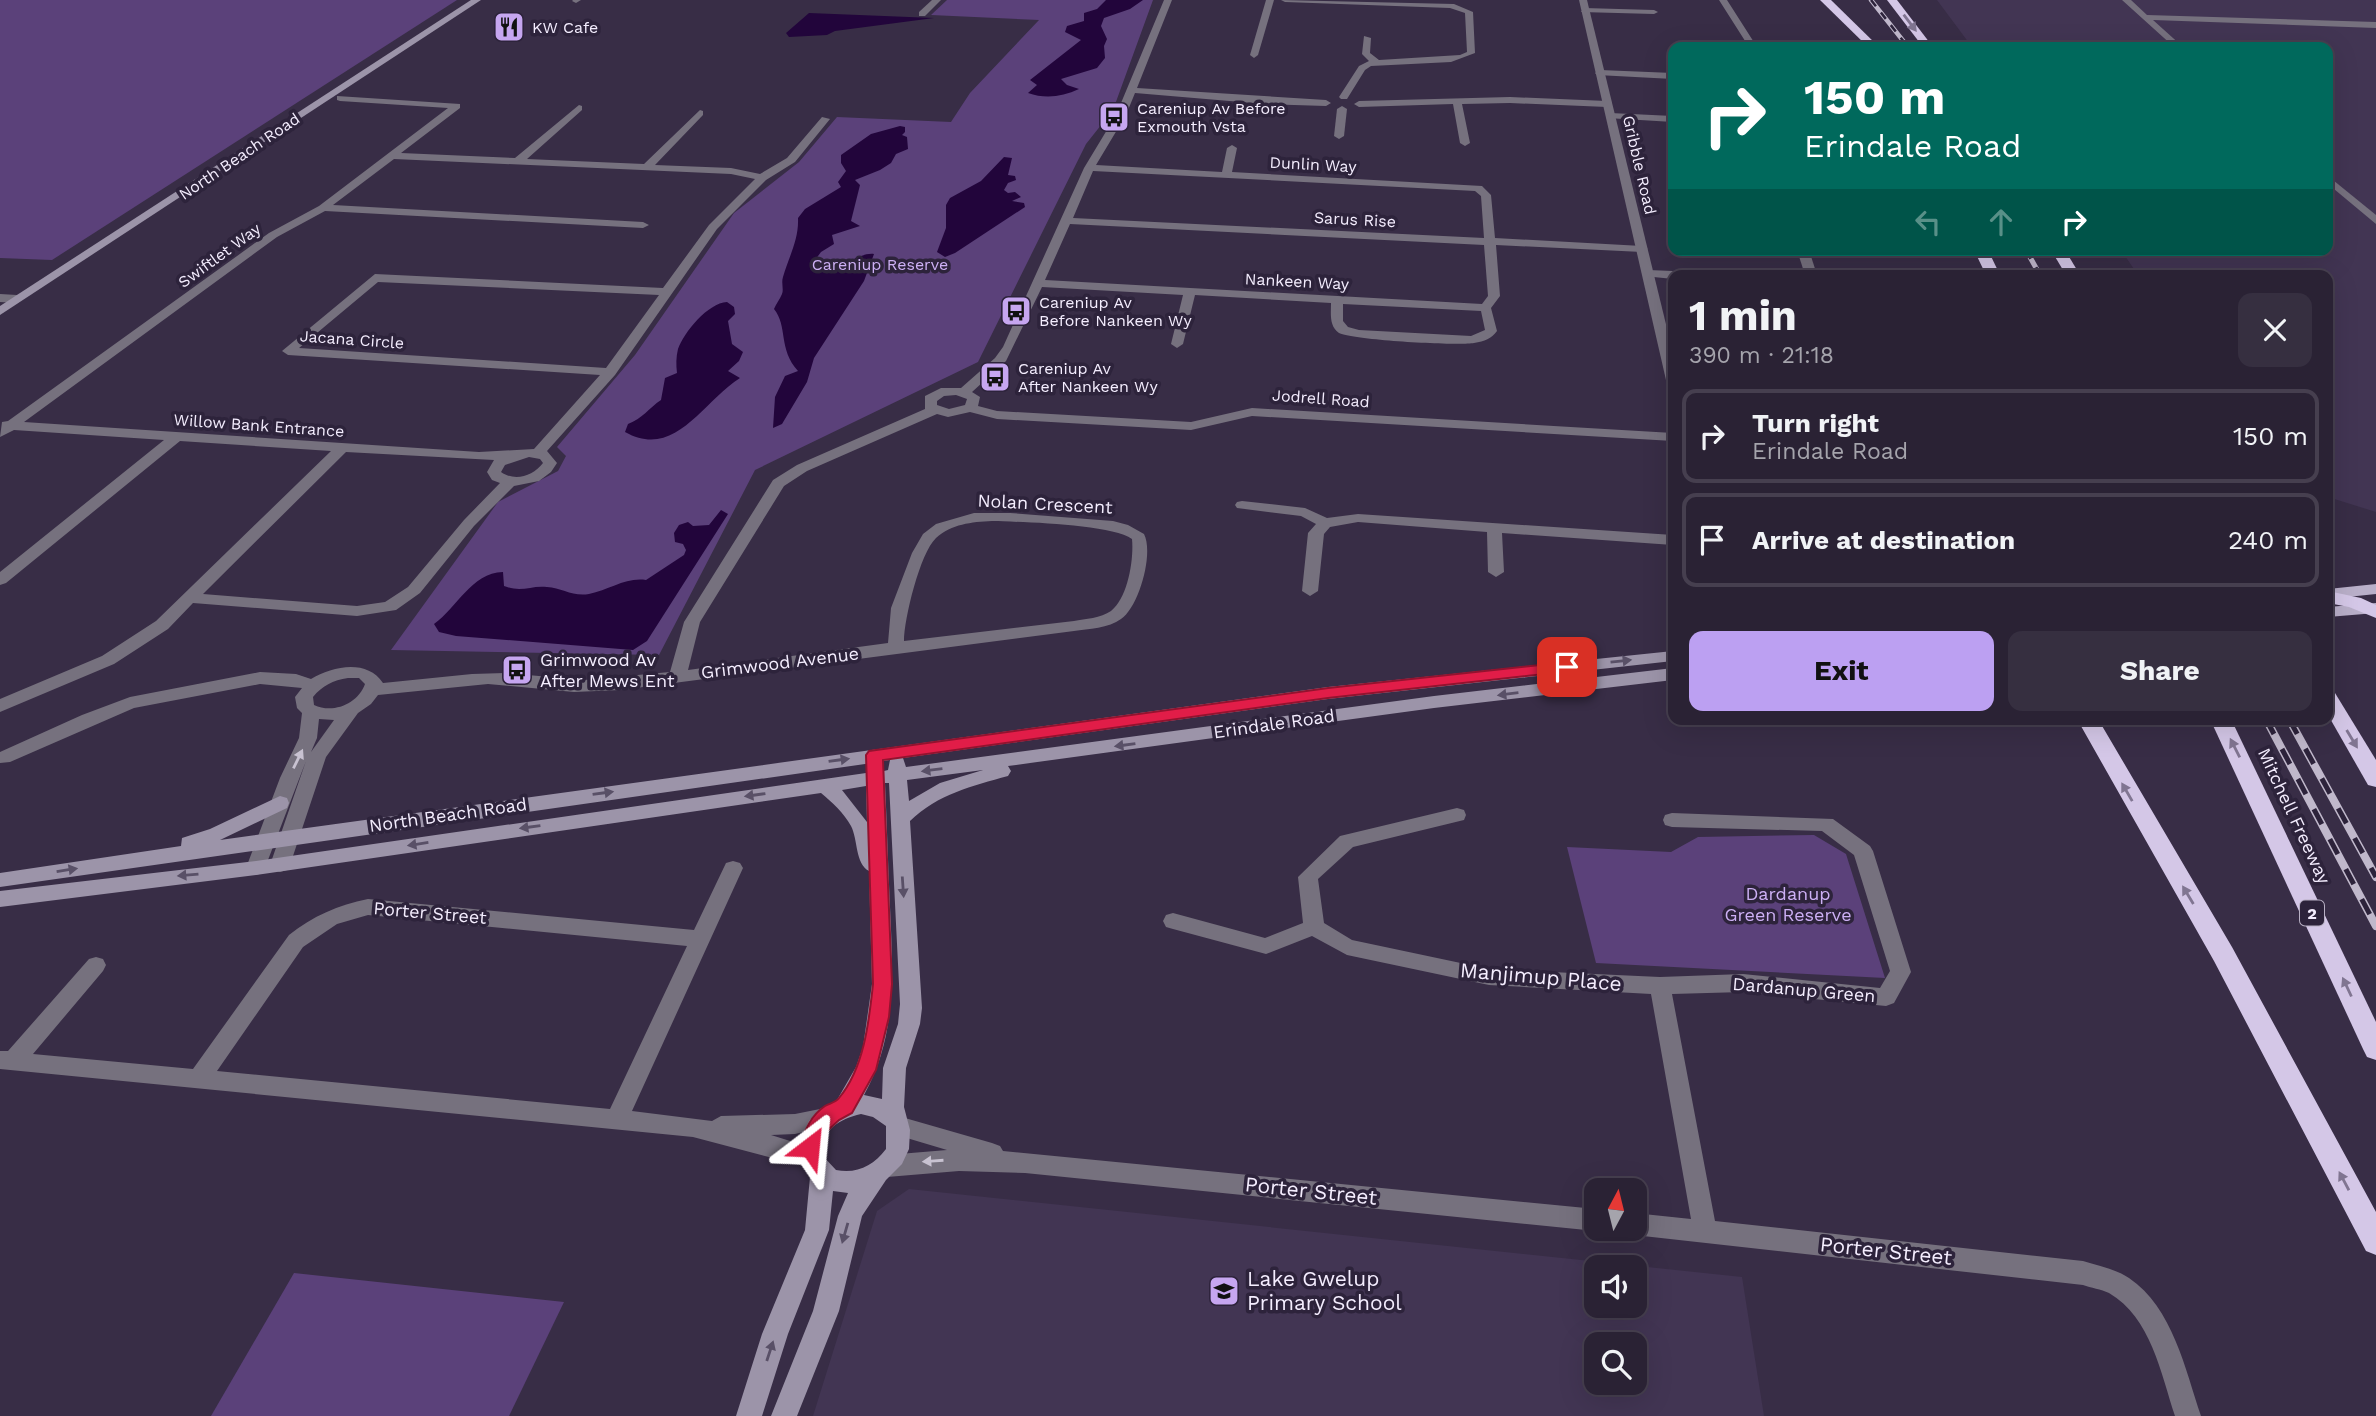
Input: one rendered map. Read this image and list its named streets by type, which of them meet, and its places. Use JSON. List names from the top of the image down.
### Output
{
  "streets": {
    "highway": ["Mitchell Freeway", "2"],
    "main road": ["North Beach Road", "Erindale Road"],
    "street": [
      "Dunlin Way",
      "Gribble Road",
      "Sarus Rise",
      "Swiftlet Way",
      "Nankeen Way",
      "Jacana Circle",
      "Jodrell Road",
      "Willow Bank Entrance",
      "Nolan Crescent",
      "Grimwood Avenue",
      "Porter Street",
      "Manjimup Place",
      "Dardanup Green"
    ]
  },
  "crossings": [
    ["North Beach Road", "Erindale Road"],
    ["Dunlin Way", "Sarus Rise"],
    ["Gribble Road", "Sarus Rise"],
    ["Swiftlet Way", "Willow Bank Entrance"],
    ["Nolan Crescent", "Grimwood Avenue"],
    ["Manjimup Place", "Dardanup Green"]
  ],
  "parks": ["Careniup Reserve", "Dardanup Green Reserve"],
  "places": {
    "restaurant": ["KW Cafe"],
    "bus stop": [
      "Careniup Av Before Exmouth Vsta",
      "Careniup Av Before Nankeen Wy",
      "Careniup Av After Nankeen Wy",
      "Grimwood Av After Mews Ent"
    ],
    "school or university": ["Lake Gwelup Primary School"]
  },
  "north": "top",
  "page": {
    "turn": ["150 m", "Erindale Road"],
    "heading": ["1 min", "390 m · 21:18"],
    "list": [
      {
        "name": "Turn right",
        "note": "Erindale Road",
        "value": "150 m"
      },
      {
        "name": "Arrive at destination",
        "value": "240 m"
      }
    ],
    "buttons": ["Exit", "Share"]
  }
}
